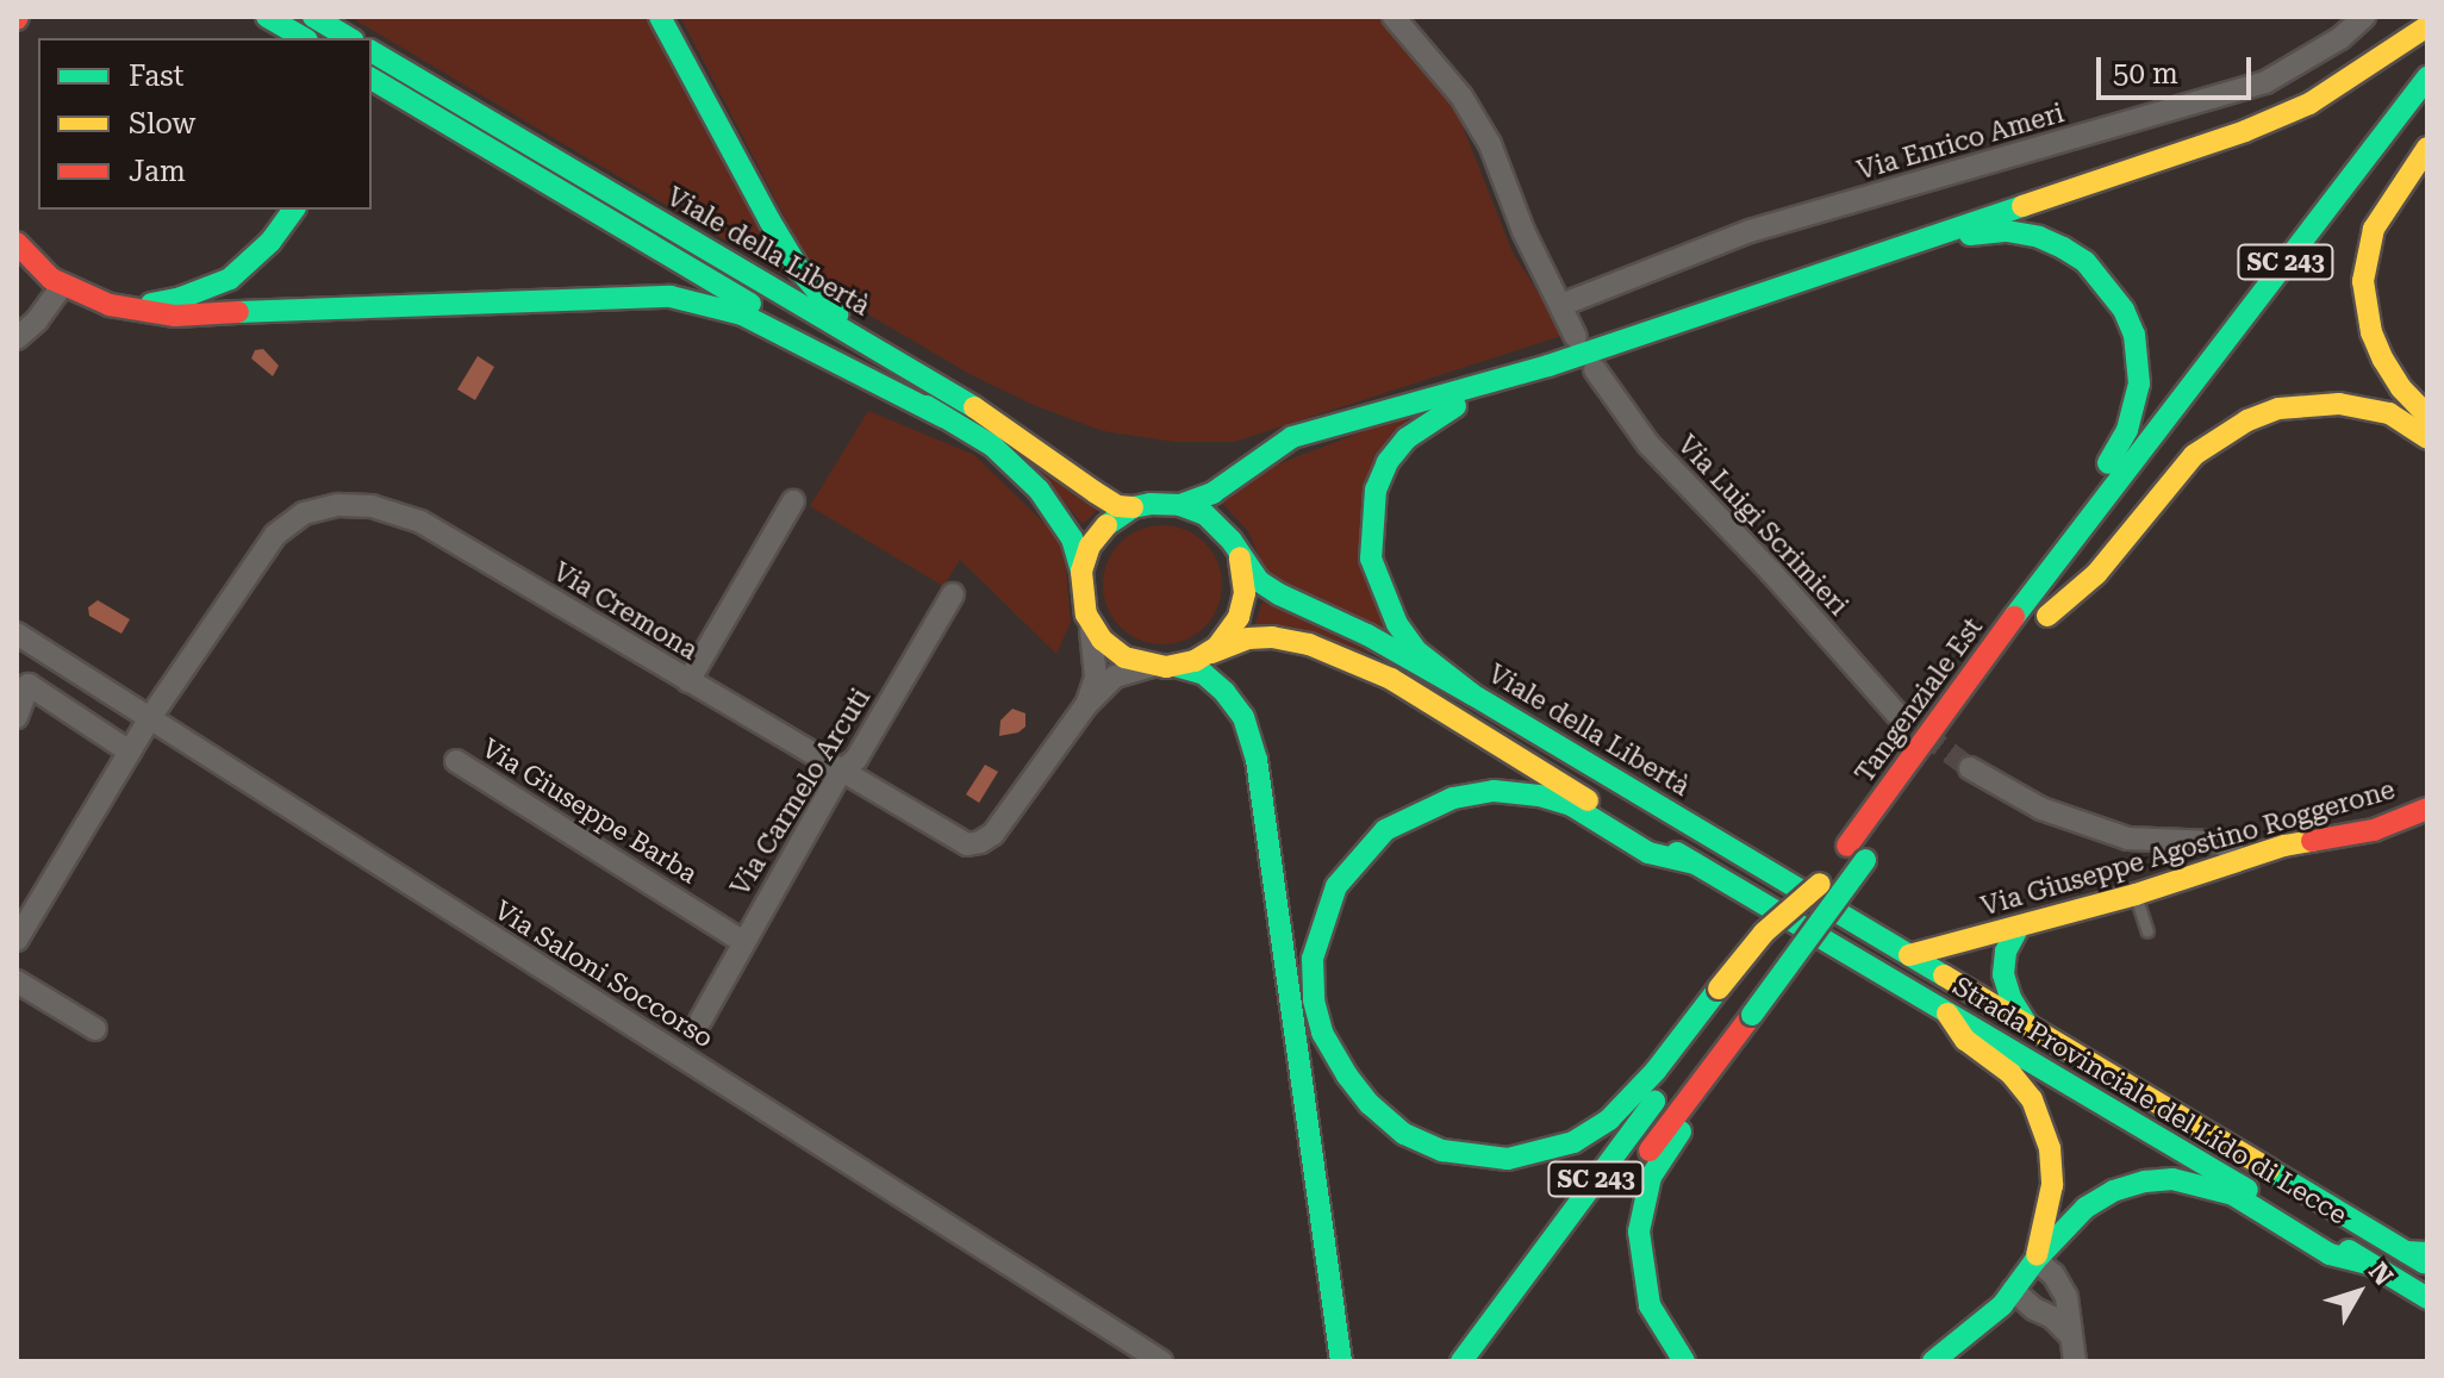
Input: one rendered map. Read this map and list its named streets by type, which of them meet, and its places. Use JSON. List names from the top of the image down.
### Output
{
  "streets": {
    "main road": [
      "Viale della Libertà",
      "SC 243",
      "Tangenziale Est",
      "Via Giuseppe Agostino Roggerone",
      "Strada Provinciale del Lido di Lecce"
    ],
    "street": [
      "Via Enrico Ameri",
      "Via Luigi Scrimieri",
      "Via Cremona",
      "Via Carmelo Arcuti",
      "Via Giuseppe Barba",
      "Via Saloni Soccorso"
    ]
  },
  "crossings": [
    ["Viale della Libertà", "Via Cremona"],
    ["Viale della Libertà", "Via Giuseppe Agostino Roggerone"],
    ["Viale della Libertà", "Strada Provinciale del Lido di Lecce"],
    ["SC 243", "Tangenziale Est"],
    ["Via Cremona", "Via Carmelo Arcuti"],
    ["Via Cremona", "Via Saloni Soccorso"],
    ["Via Carmelo Arcuti", "Via Giuseppe Barba"],
    ["Via Giuseppe Agostino Roggerone", "Strada Provinciale del Lido di Lecce"]
  ],
  "legend": ["Fast", "Slow", "Jam"],
  "scale_bar": "50 m",
  "north": "top right"
}
